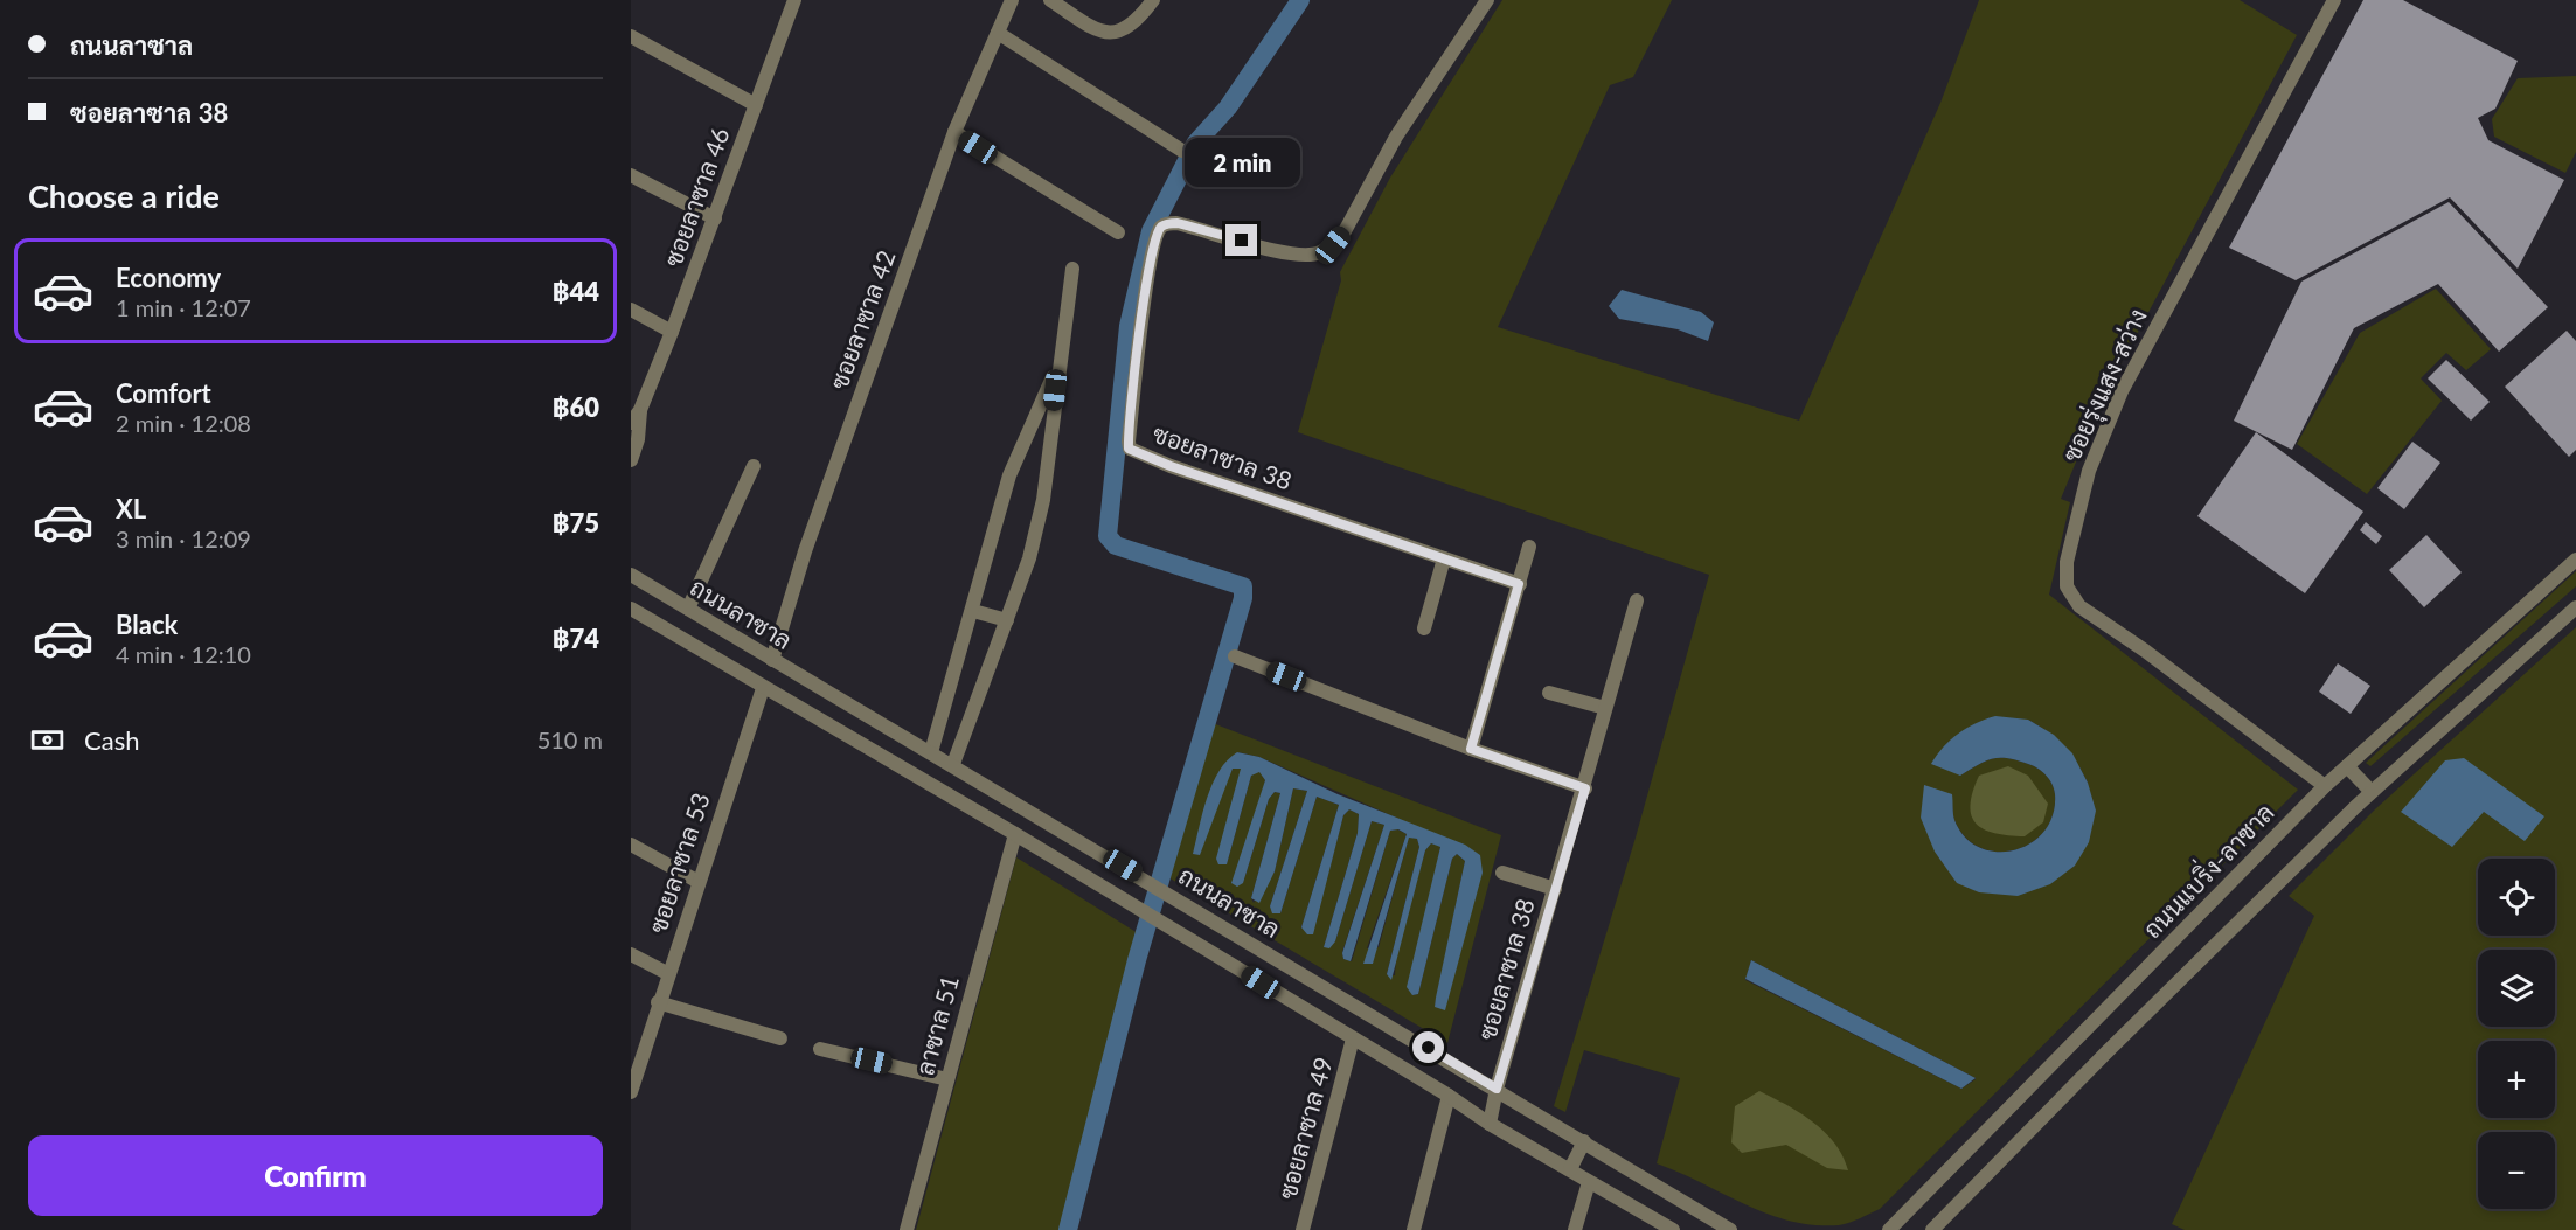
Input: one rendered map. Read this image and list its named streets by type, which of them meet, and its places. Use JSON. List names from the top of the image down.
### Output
{
  "streets": {
    "street": [
      "ซอยลาซาล 46",
      "ซอยลาซาล 42",
      "ซอยรุ่งแสง-สว่าง",
      "ซอยลาซาล 38",
      "ถนนลาซาล",
      "ซอยลาซาล 53",
      "ถนนแบริ่ง-ลาซาล",
      "ลาซาล 51",
      "ซอยลาซาล 49"
    ]
  },
  "crossings": [
    ["ซอยลาซาล 42", "ถนนลาซาล"],
    ["ซอยรุ่งแสง-สว่าง", "ถนนแบริ่ง-ลาซาล"],
    ["ซอยลาซาล 38", "ถนนลาซาล"],
    ["ถนนลาซาล", "ซอยลาซาล 53"],
    ["ถนนลาซาล", "ลาซาล 51"],
    ["ถนนลาซาล", "ซอยลาซาล 49"]
  ],
  "page": {
    "banner": ["ถนนลาซาล", "ซอยลาซาล 38"],
    "bubble": "2 min",
    "heading": "Choose a ride",
    "list": [
      {
        "name": "Economy",
        "note": "1 min · 12:07",
        "value": "฿44"
      },
      {
        "name": "Comfort",
        "note": "2 min · 12:08",
        "value": "฿60"
      },
      {
        "name": "XL",
        "note": "3 min · 12:09",
        "value": "฿75"
      },
      {
        "name": "Black",
        "note": "4 min · 12:10",
        "value": "฿74"
      }
    ],
    "pay": ["Cash", "510 m"],
    "map_buttons": ["+", "−"],
    "buttons": "Confirm"
  }
}
